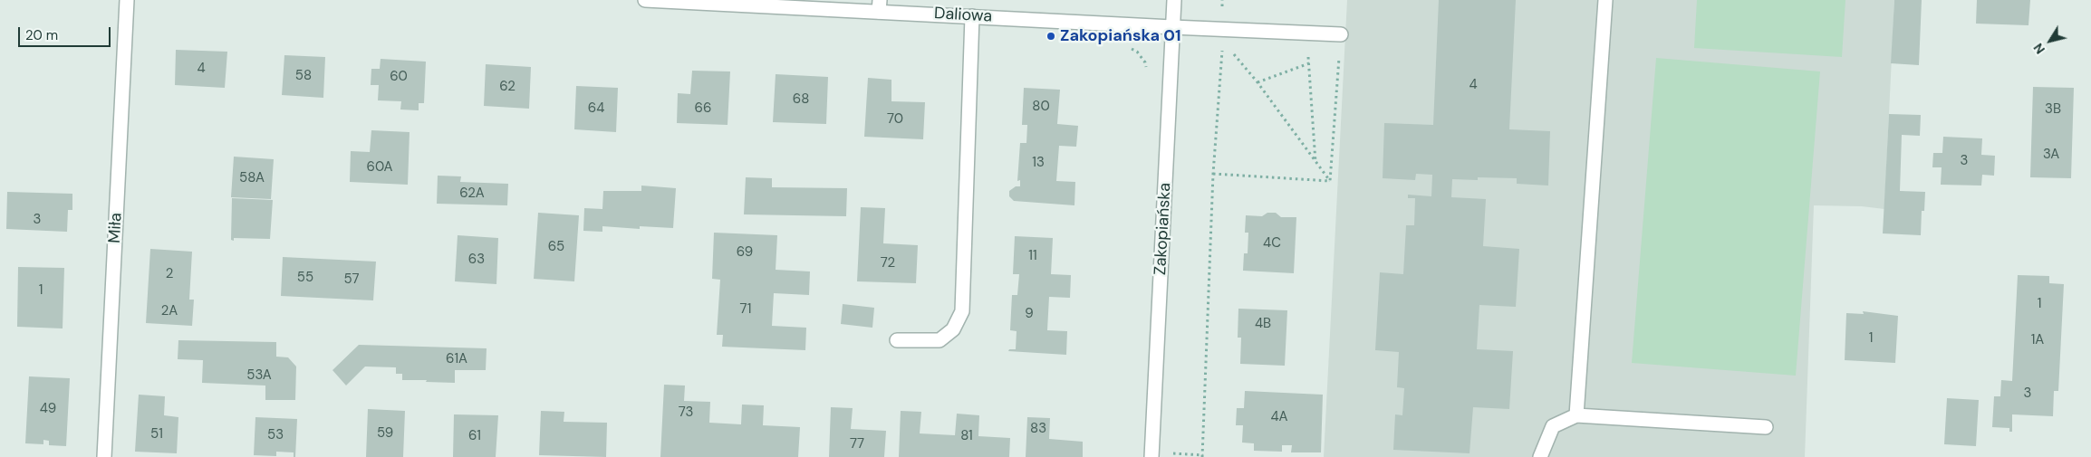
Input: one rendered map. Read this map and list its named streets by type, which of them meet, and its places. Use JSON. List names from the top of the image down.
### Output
{
  "streets": {
    "street": ["Daliowa", "Miła", "Zakopiańska"]
  },
  "crossings": [
    ["Daliowa", "Zakopiańska"]
  ],
  "places": ["Zakopiańska 01"],
  "house_numbers": [
    "4",
    "58",
    "60",
    "4",
    "62",
    "68",
    "80",
    "64",
    "66",
    "3B",
    "70",
    "3A",
    "3",
    "13",
    "60A",
    "58A",
    "62A",
    "3",
    "4C",
    "65",
    "69",
    "11",
    "63",
    "72",
    "2",
    "55",
    "57",
    "1",
    "1",
    "71",
    "2A",
    "9",
    "4B",
    "1",
    "1A",
    "61A",
    "53A",
    "3",
    "49",
    "73",
    "4A",
    "83",
    "59",
    "51",
    "53",
    "61",
    "81",
    "77"
  ],
  "scale_bar": "20 m",
  "north": "bottom left"
}
